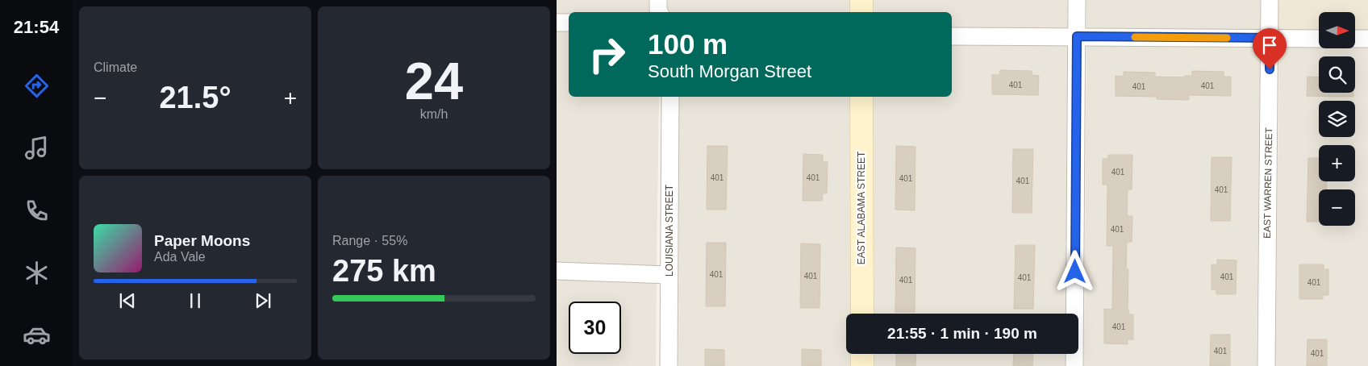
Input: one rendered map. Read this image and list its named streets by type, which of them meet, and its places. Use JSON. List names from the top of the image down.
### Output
{
  "streets": {
    "street": ["EAST WARREN STREET", "EAST ALABAMA STREET", "LOUISIANA STREET"]
  },
  "house_numbers": [
    "401",
    "401",
    "401",
    "401",
    "401",
    "401",
    "401",
    "401",
    "401",
    "401",
    "401",
    "401",
    "401",
    "401",
    "401",
    "401",
    "401",
    "401",
    "401"
  ],
  "north": "right",
  "page": {
    "tabs": "21:54",
    "tile": [
      "Climate",
      ["24", "km/h"],
      ["Range · 55%", "275 km"]
    ],
    "map_buttons": ["+", "−"],
    "turn": ["100 m", "South Morgan Street"],
    "heat": ["−", "21.5°", "+"],
    "song": ["Paper Moons", "Ada Vale"],
    "limit": "30",
    "trip": "21:55 · 1 min · 190 m"
  }
}
